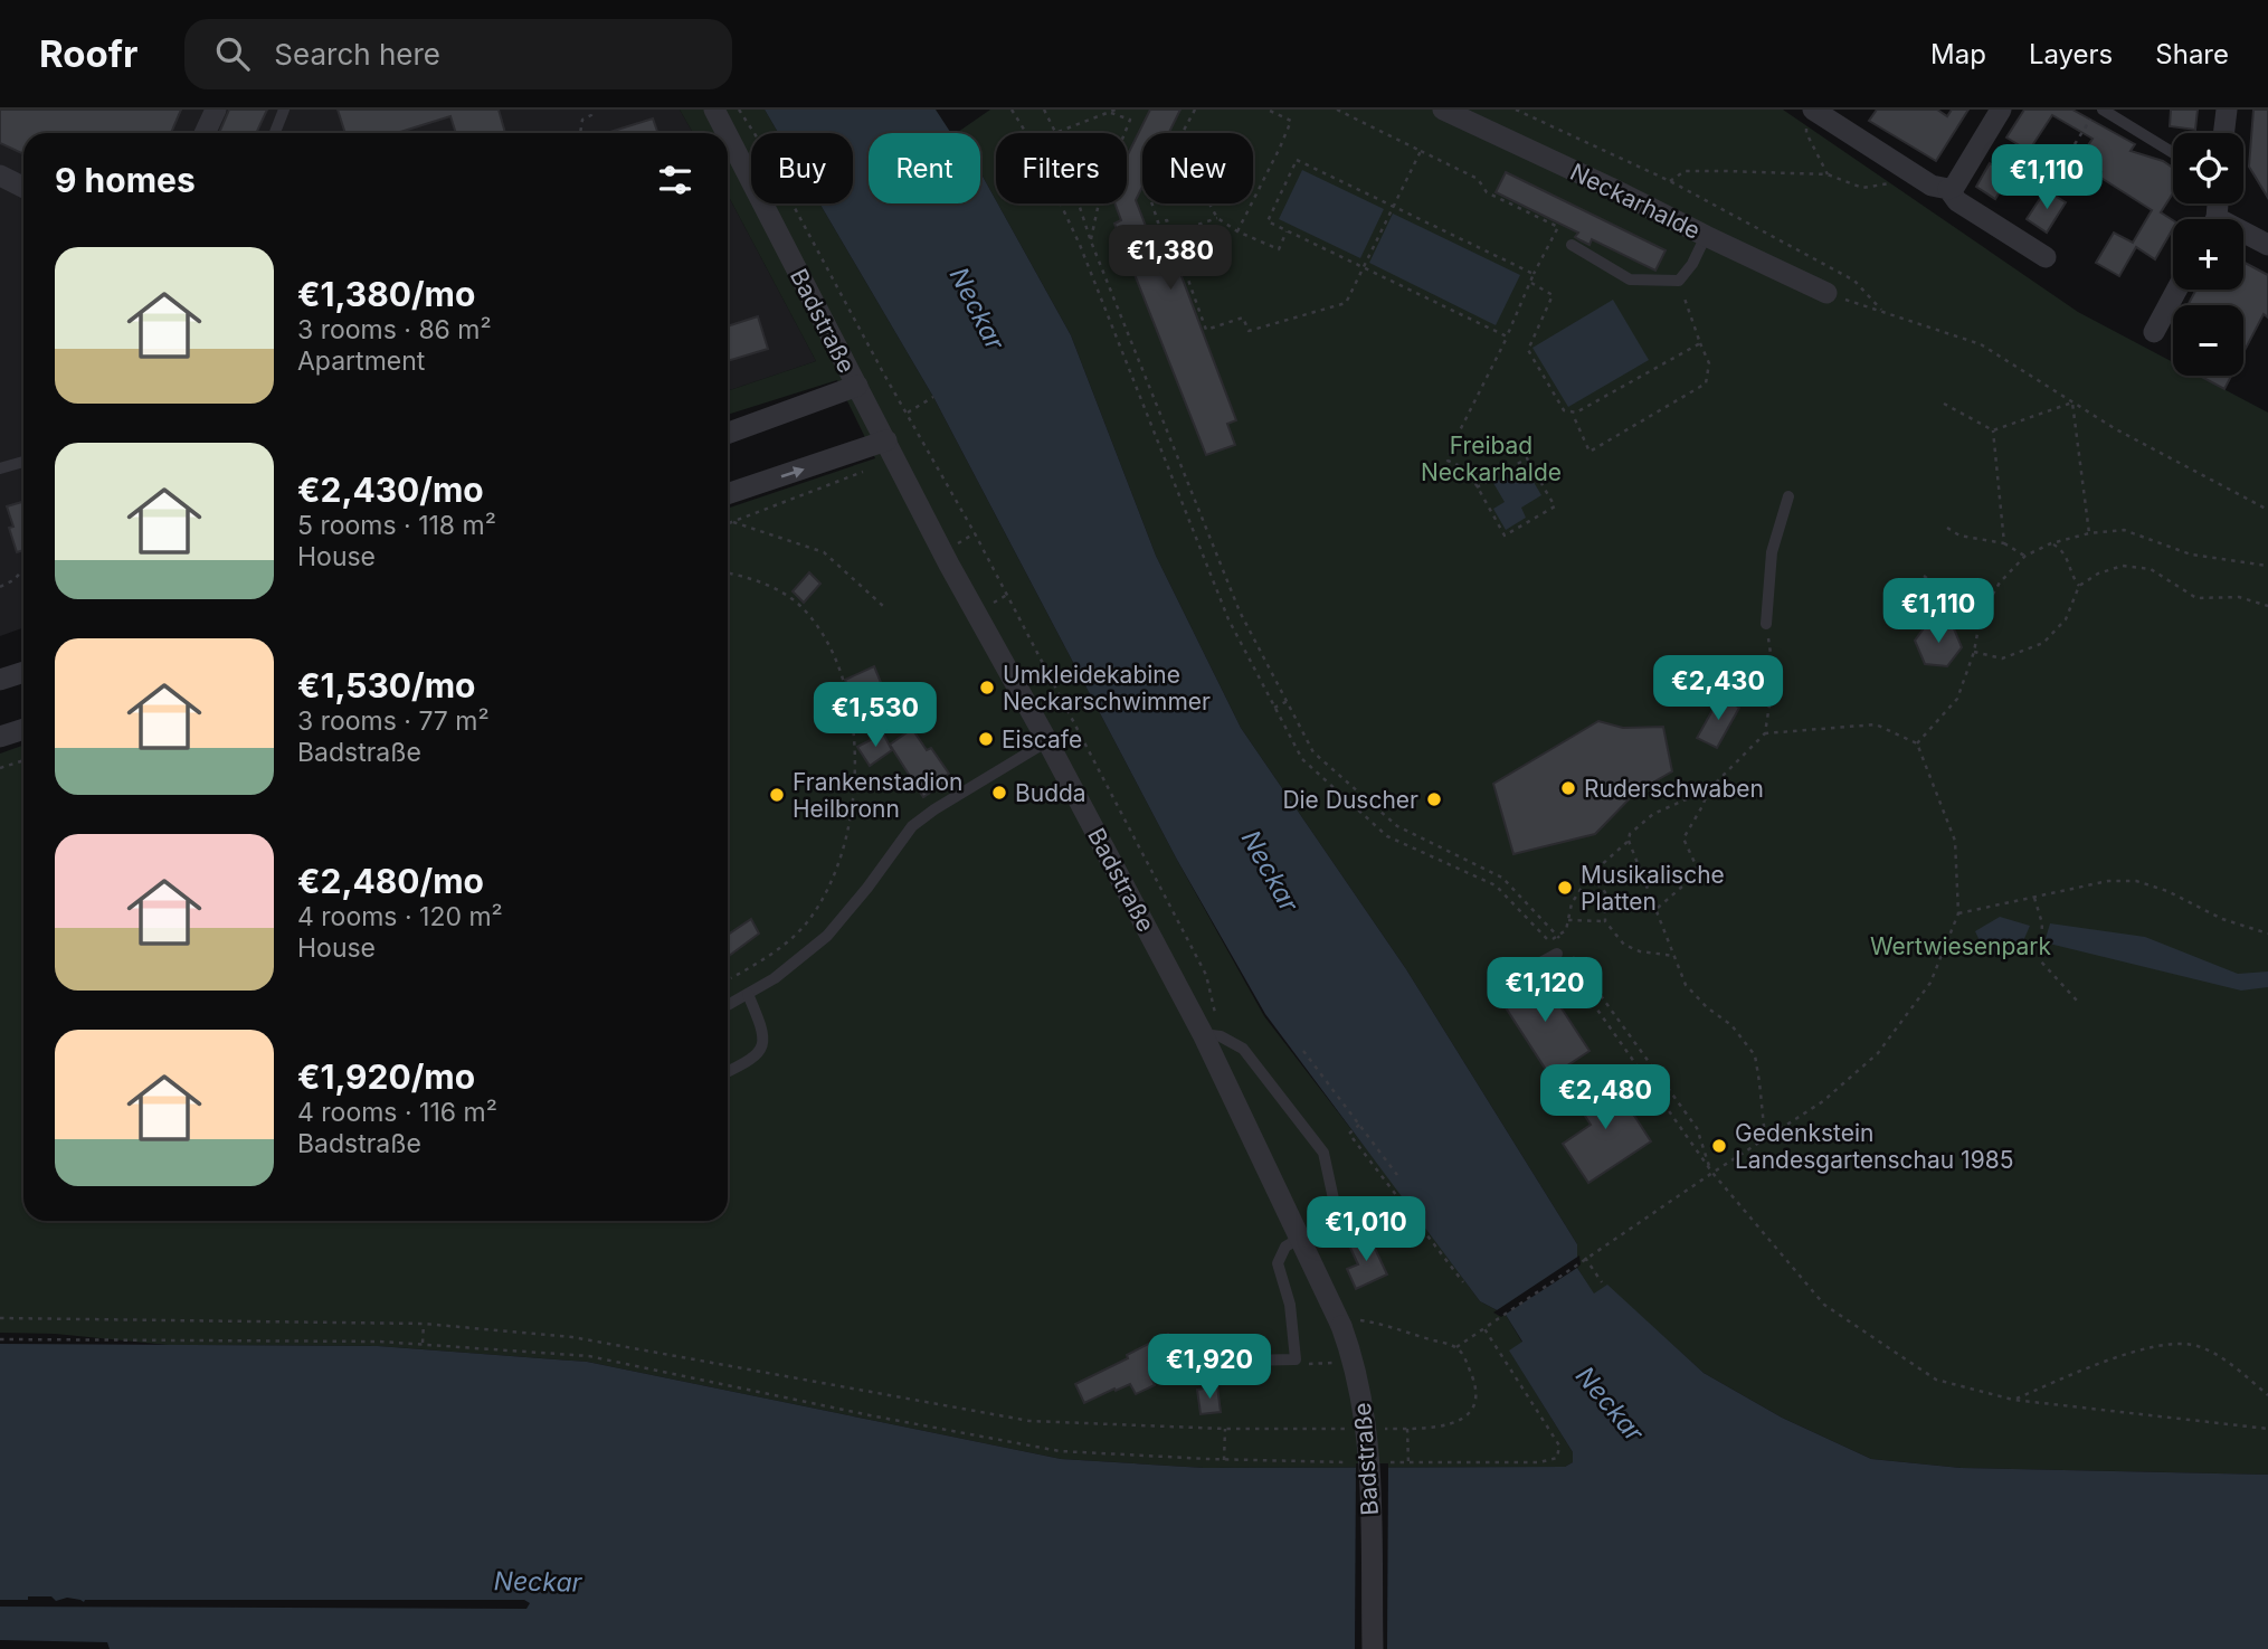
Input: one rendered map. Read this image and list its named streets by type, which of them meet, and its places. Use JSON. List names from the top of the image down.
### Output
{
  "streets": {
    "street": ["Neckarhalde", "Badstraße"]
  },
  "water": ["Neckar"],
  "parks": ["Freibad Neckarhalde", "Wertwiesenpark"],
  "places": [
    "Umkleidekabine Neckarschwimmer",
    "Eiscafe",
    "Ruderschwaben",
    "Budda",
    "Frankenstadion Heilbronn",
    "Die Duscher",
    "Musikalische Platten",
    "Gedenkstein Landesgartenschau 1985"
  ],
  "page": {
    "header": "Roofr",
    "search": "Search here",
    "nav": ["Map", "Layers", "Share"],
    "map_buttons": ["+", "−"],
    "chip": [
      "Buy",
      "Rent",
      "Filters",
      "New"
    ],
    "heading": "9 homes",
    "price": [
      "€1,110",
      "€1,380",
      "€1,110",
      "€2,430",
      "€1,530",
      "€1,120",
      "€2,480",
      "€1,010",
      "€1,920"
    ],
    "list": [
      {
        "name": "€1,380/mo",
        "note": "3 rooms · 86 m² · Apartment"
      },
      {
        "name": "€2,430/mo",
        "note": "5 rooms · 118 m² · House"
      },
      {
        "name": "€1,530/mo",
        "note": "3 rooms · 77 m² · Badstraße"
      },
      {
        "name": "€2,480/mo",
        "note": "4 rooms · 120 m² · House"
      },
      {
        "name": "€1,920/mo",
        "note": "4 rooms · 116 m² · Badstraße"
      }
    ]
  }
}
